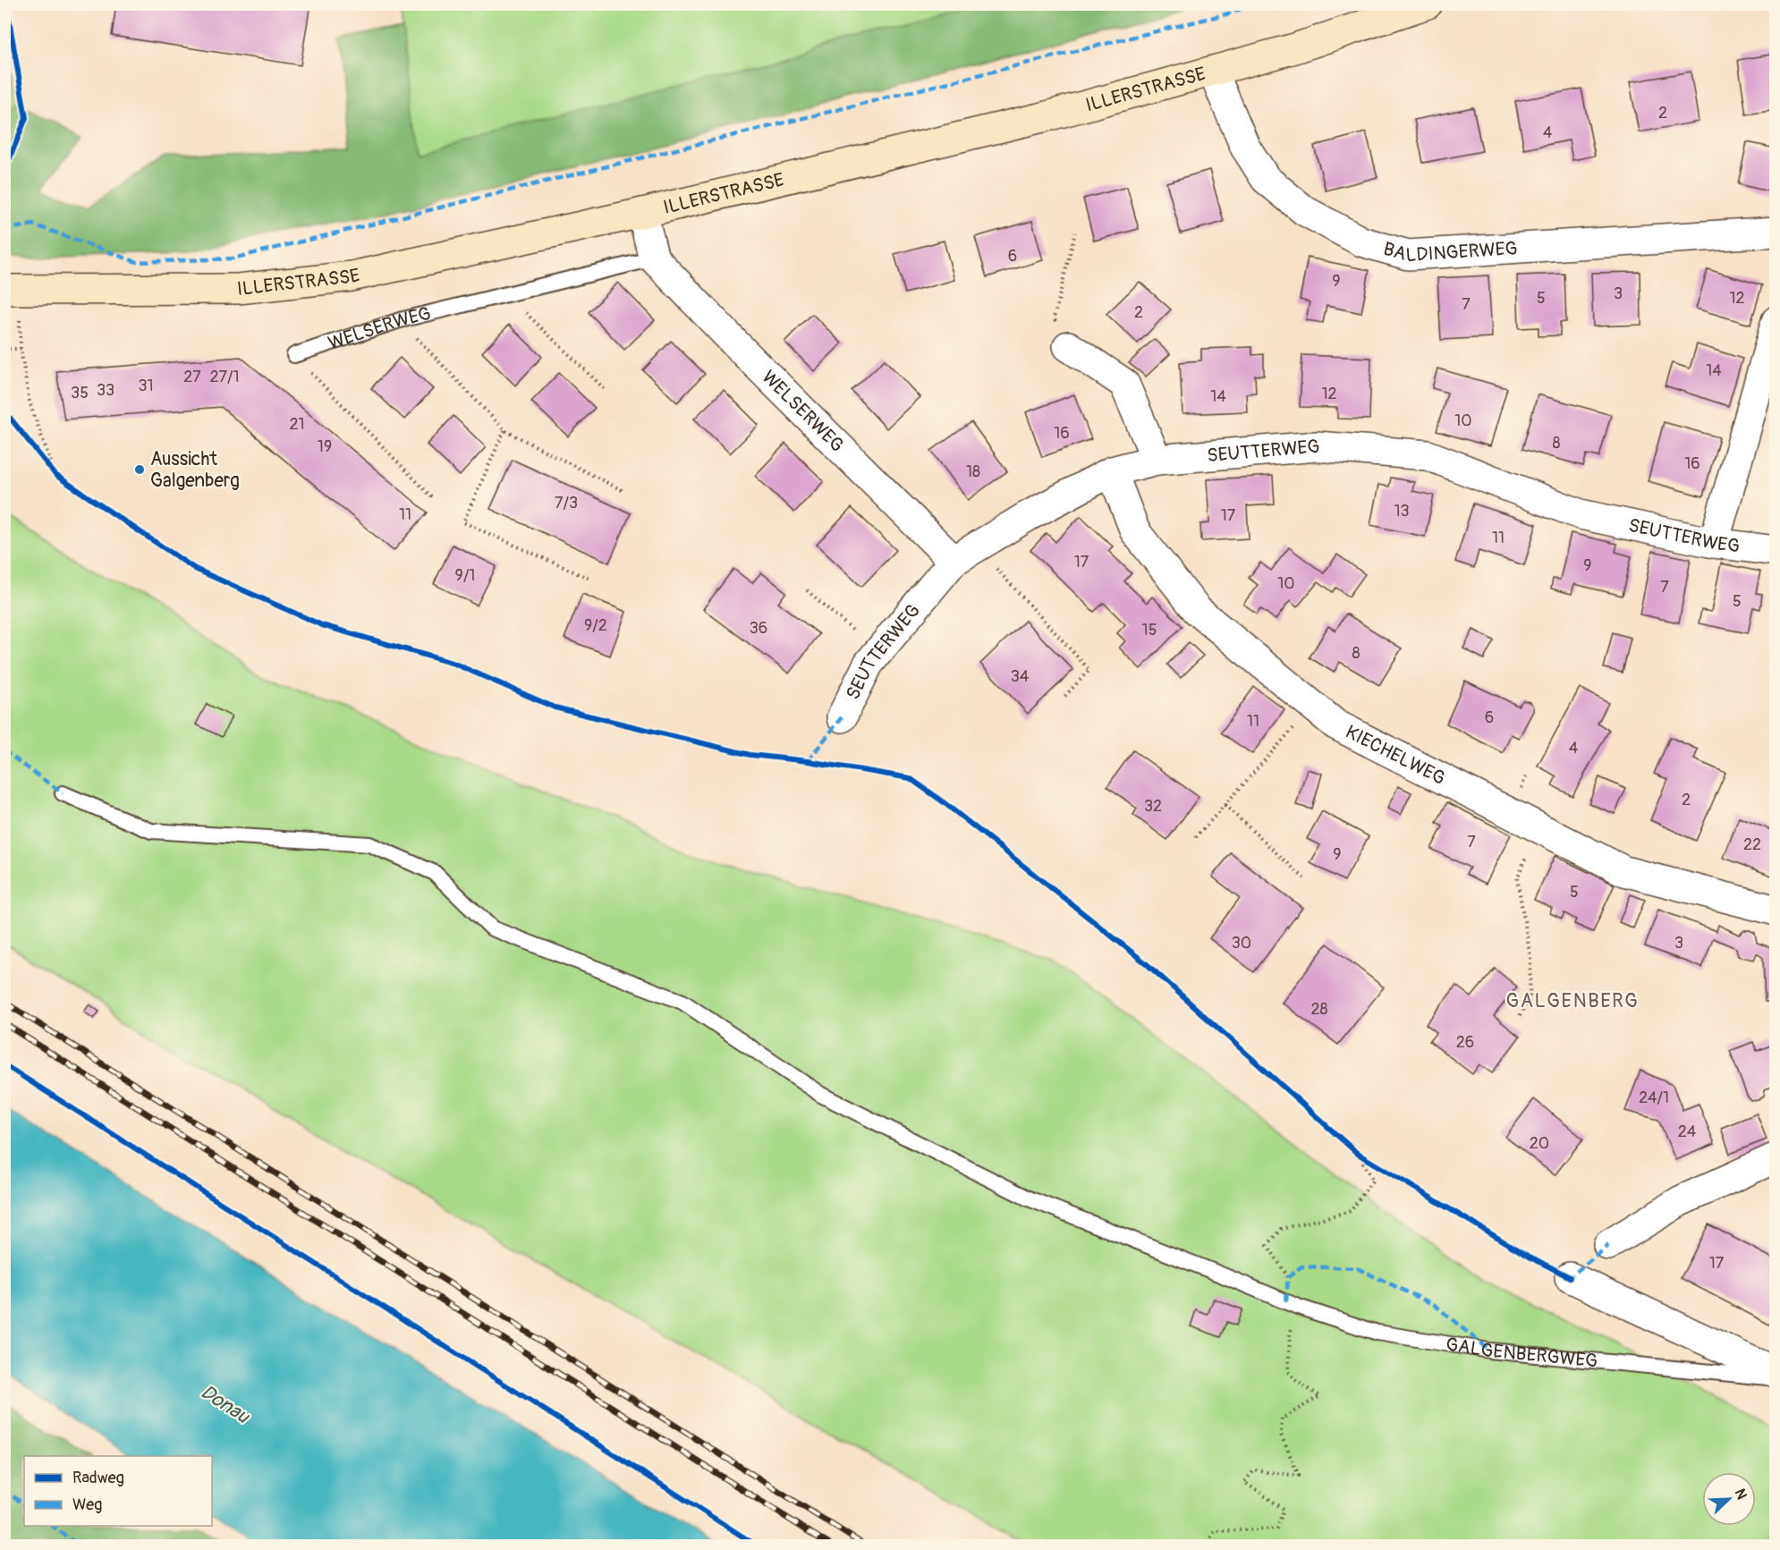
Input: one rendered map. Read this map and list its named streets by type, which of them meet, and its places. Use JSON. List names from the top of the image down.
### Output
{
  "streets": {
    "main road": ["ILLERSTRASSE"],
    "street": [
      "BALDINGERWEG",
      "WELSERWEG",
      "SEUTTERWEG",
      "KIECHELWEG"
    ],
    "lane": ["GALGENBERGWEG"]
  },
  "crossings": [
    ["ILLERSTRASSE", "BALDINGERWEG"],
    ["ILLERSTRASSE", "WELSERWEG"],
    ["WELSERWEG", "SEUTTERWEG"],
    ["SEUTTERWEG", "KIECHELWEG"]
  ],
  "districts": ["GALGENBERG"],
  "water": ["Donau"],
  "places": ["Aussicht Galgenberg"],
  "house_numbers": [
    "2",
    "4",
    "6",
    "9",
    "3",
    "5",
    "12",
    "7",
    "2",
    "14",
    "27",
    "27/1",
    "31",
    "33",
    "35",
    "12",
    "14",
    "10",
    "21",
    "16",
    "8",
    "19",
    "16",
    "18",
    "7/3",
    "13",
    "11",
    "17",
    "11",
    "17",
    "9",
    "9/1",
    "10",
    "7",
    "5",
    "9/2",
    "36",
    "15",
    "8",
    "34",
    "6",
    "11",
    "4",
    "2",
    "32",
    "7",
    "22",
    "9",
    "5",
    "30",
    "3",
    "28",
    "26",
    "24/1",
    "24",
    "20",
    "17"
  ],
  "legend": ["Radweg", "Weg"],
  "north": "top right"
}
